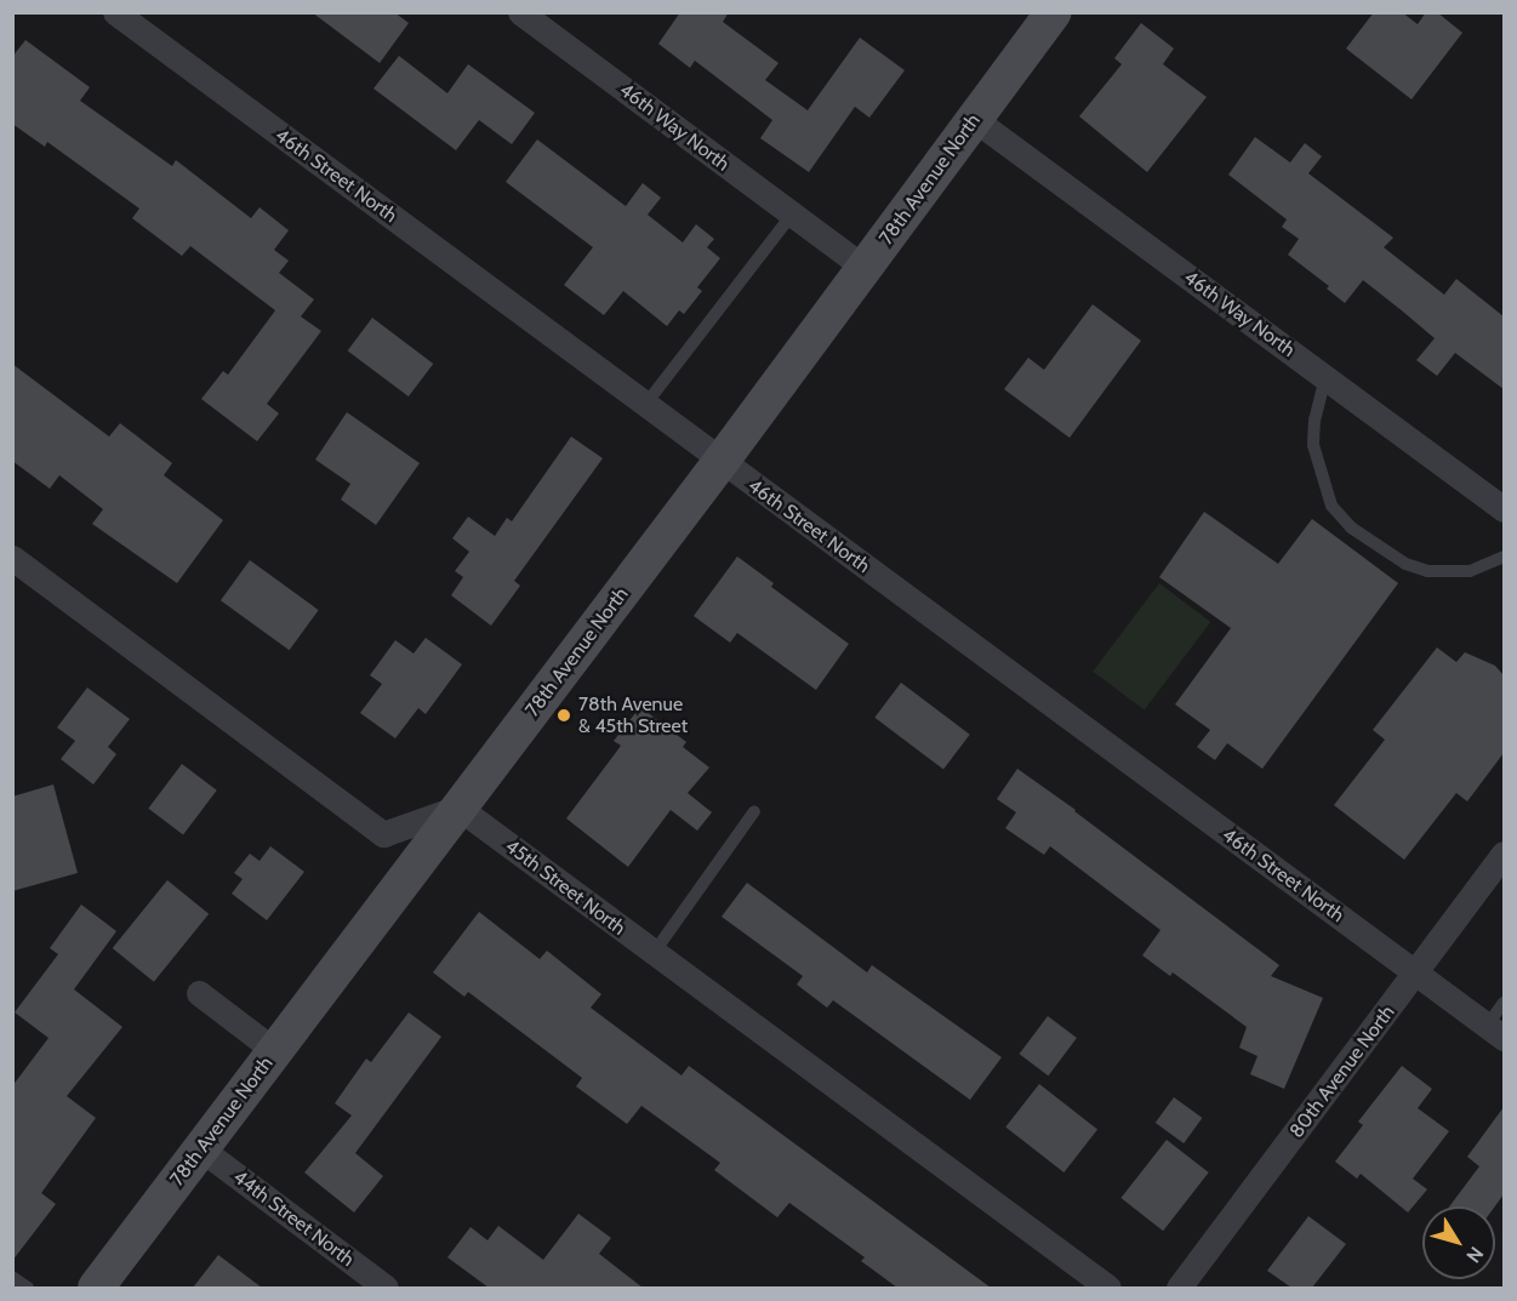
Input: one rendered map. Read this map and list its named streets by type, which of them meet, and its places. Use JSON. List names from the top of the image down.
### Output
{
  "streets": {
    "street": [
      "46th Way North",
      "46th Street North",
      "78th Avenue North",
      "45th Street North",
      "80th Avenue North",
      "44th Street North"
    ]
  },
  "crossings": [
    ["46th Way North", "78th Avenue North"],
    ["46th Street North", "78th Avenue North"],
    ["46th Street North", "80th Avenue North"],
    ["78th Avenue North", "45th Street North"],
    ["78th Avenue North", "44th Street North"]
  ],
  "places": ["78th Avenue & 45th Street"],
  "north": "bottom right"
}
